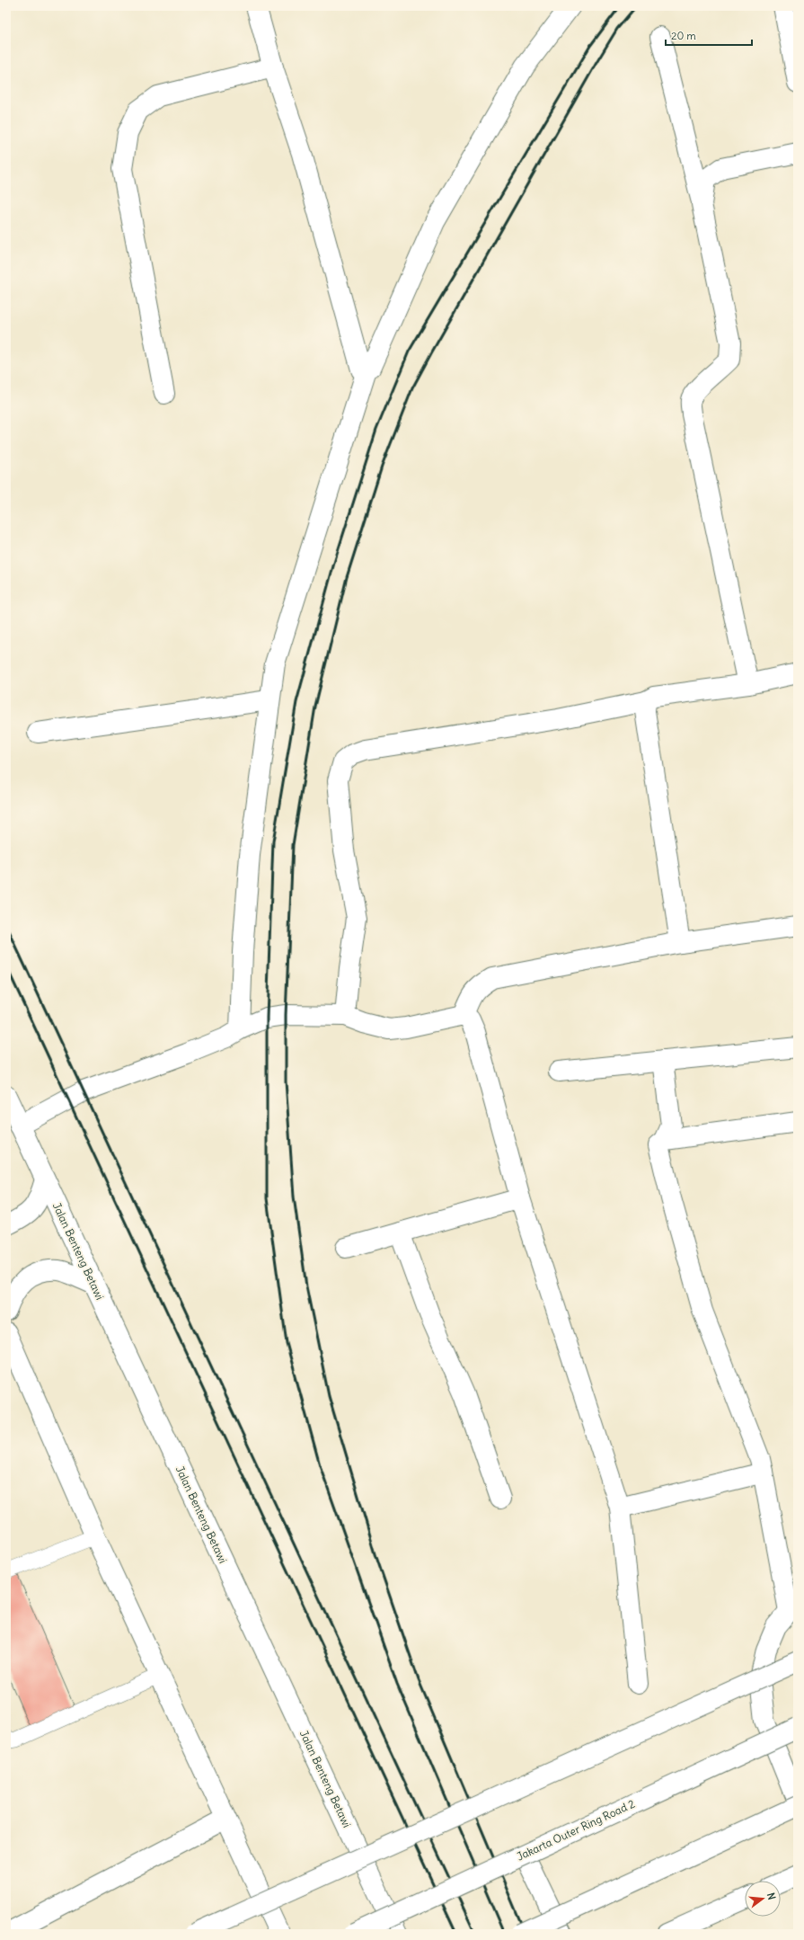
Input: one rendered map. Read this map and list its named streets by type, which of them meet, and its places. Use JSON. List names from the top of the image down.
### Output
{
  "streets": {
    "main road": ["Jalan Benteng Betawi", "Jakarta Outer Ring Road 2"]
  },
  "scale_bar": "20 m",
  "north": "right"
}
